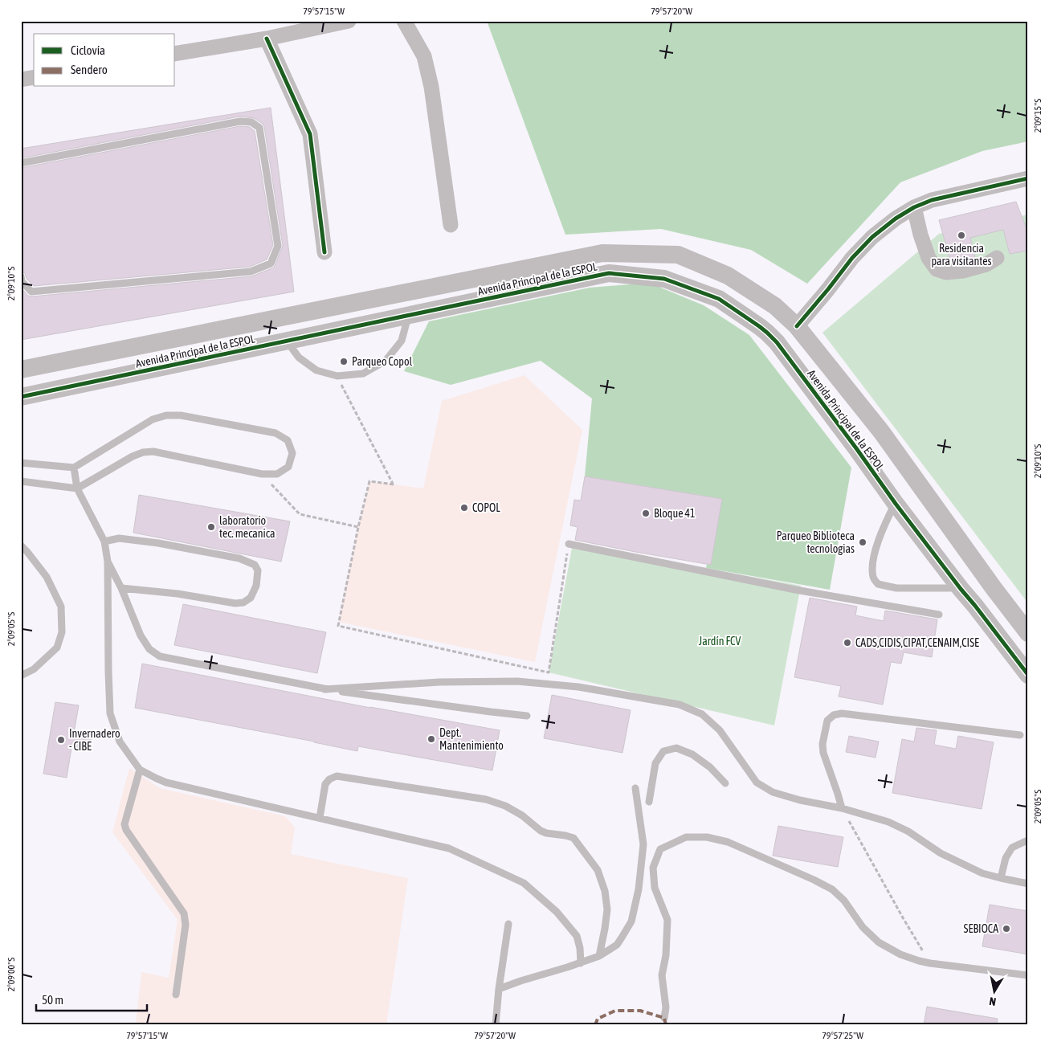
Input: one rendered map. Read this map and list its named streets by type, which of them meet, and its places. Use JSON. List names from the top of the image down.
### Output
{
  "streets": {
    "street": ["Avenida Principal de la ESPOL"]
  },
  "parks": ["Jardín FCV"],
  "places": [
    "Residencia para visitantes",
    "Parqueo Copol",
    "COPOL",
    "Bloque 41",
    "laboratorio tec. mecanica",
    "Parqueo Biblioteca tecnologias",
    "CADS,CIDIS,CIPAT,CENAIM,CISE",
    "Dept. Mantenimiento",
    "Invernadero - CIBE",
    "SEBIOCA"
  ],
  "legend": ["Ciclovía", "Sendero"],
  "scale_bar": "50 m",
  "north": "bottom",
  "coordinates": [
    "79°57'15\"W",
    "79°57'20\"W",
    "2°09'15\"S",
    "2°09'10\"S",
    "2°09'05\"S",
    "2°09'00\"S",
    "79°57'25\"W"
  ]
}
